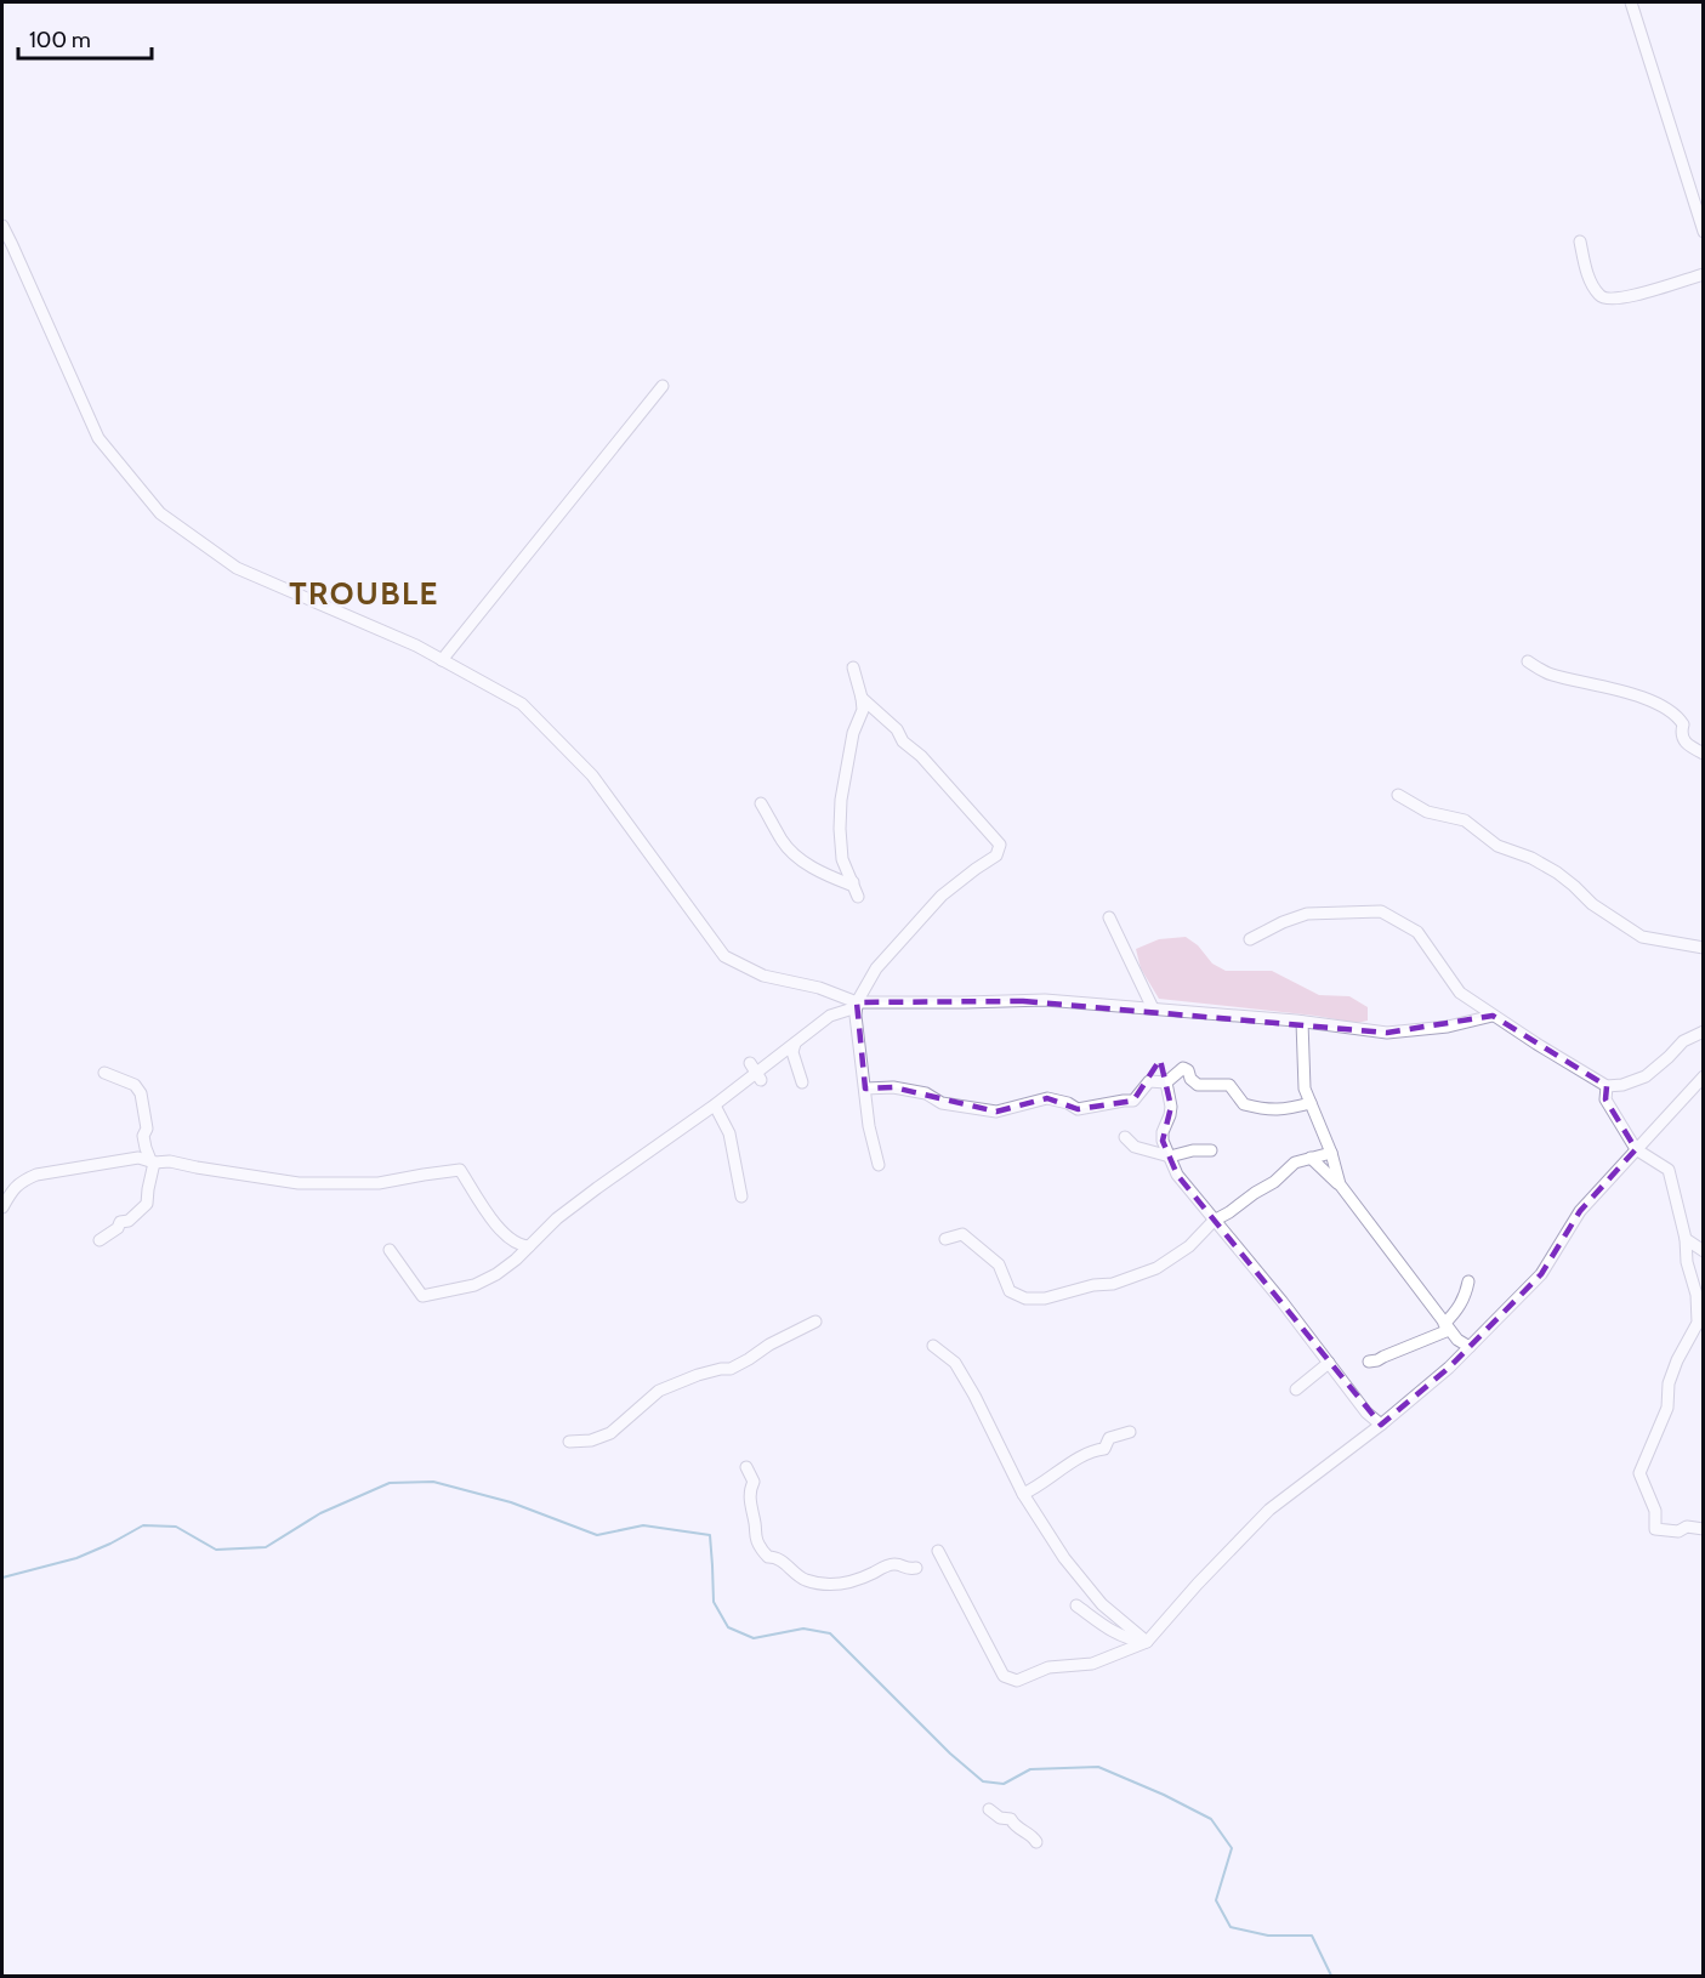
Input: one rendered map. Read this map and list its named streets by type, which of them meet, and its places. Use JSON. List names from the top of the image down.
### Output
{
  "districts": ["TROUBLE"],
  "scale_bar": "100 m"
}
